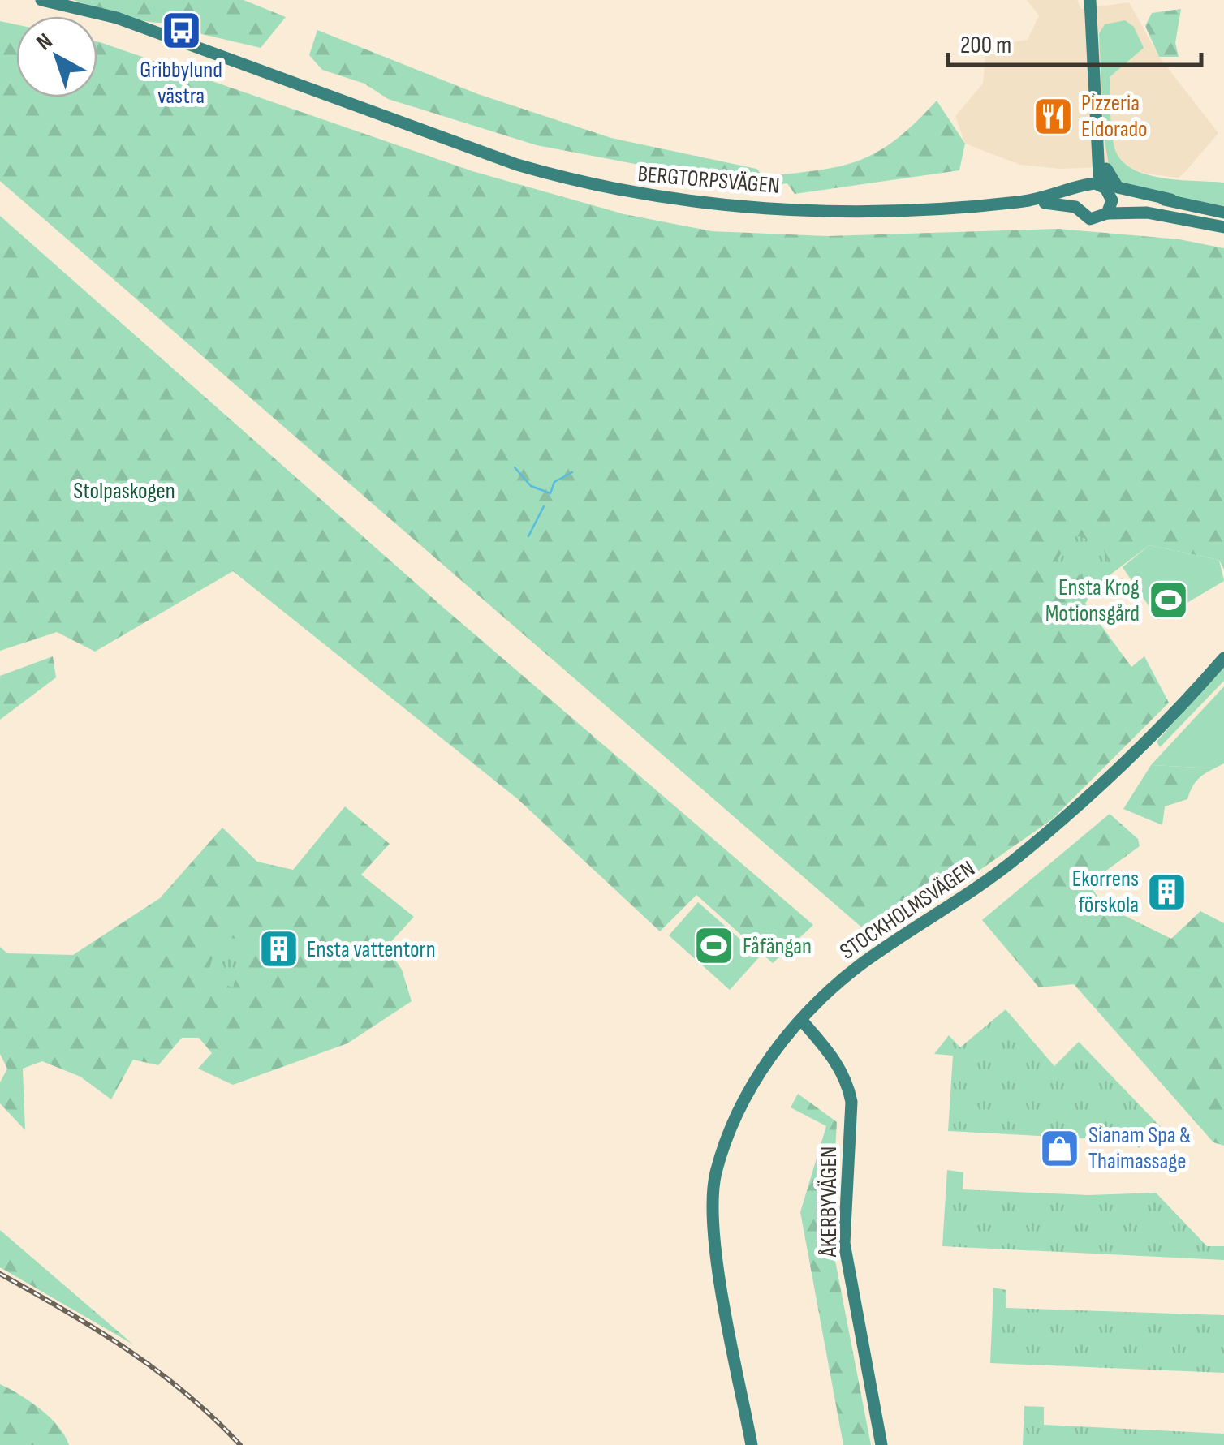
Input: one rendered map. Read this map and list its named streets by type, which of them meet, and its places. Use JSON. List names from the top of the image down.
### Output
{
  "streets": {
    "main road": ["BERGTORPSVÄGEN", "STOCKHOLMSVÄGEN", "ÅKERBYVÄGEN"]
  },
  "crossings": [
    ["STOCKHOLMSVÄGEN", "ÅKERBYVÄGEN"]
  ],
  "parks": ["Stolpaskogen"],
  "places": {
    "bus stop": ["Gribbylund västra"],
    "restaurant": ["Pizzeria Eldorado"],
    "sports": ["Ensta Krog Motionsgård", "Fåfängan"],
    "building": ["Ekorrens förskola", "Ensta vattentorn"],
    "shop": ["Sianam Spa & Thaimassage"]
  },
  "scale_bar": "200 m",
  "north": "top left"
}
